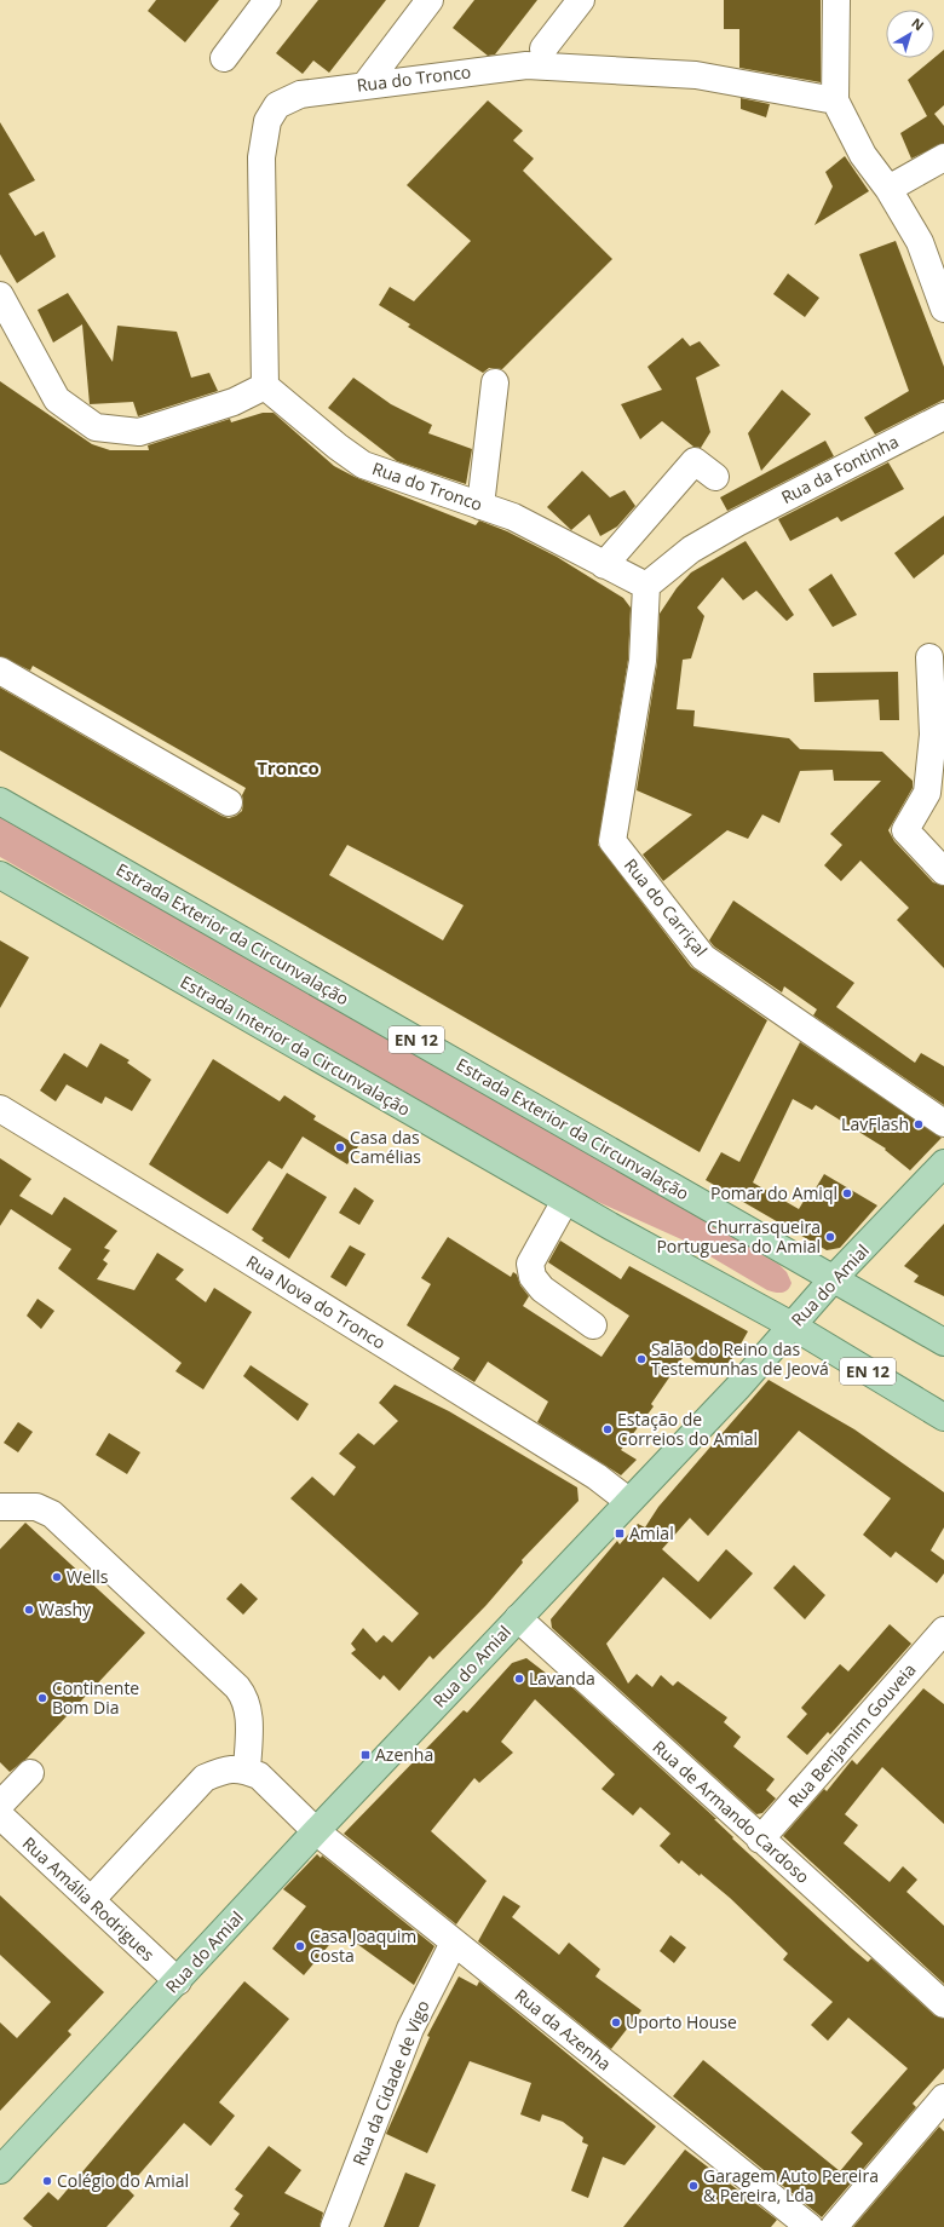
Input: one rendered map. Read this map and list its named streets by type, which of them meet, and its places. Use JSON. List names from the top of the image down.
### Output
{
  "streets": {
    "main road": [
      "Estrada Exterior da Circunvalação",
      "EN 12",
      "Estrada Interior da Circunvalação",
      "Rua do Amial"
    ],
    "street": [
      "Rua do Tronco",
      "Rua da Fontinha",
      "Rua do Carriçal",
      "Rua Nova do Tronco",
      "Rua Benjamim Gouveia",
      "Rua de Armando Cardoso",
      "Rua Amália Rodrigues",
      "Rua da Azenha",
      "Rua da Cidade de Vigo"
    ]
  },
  "crossings": [
    ["Rua do Tronco", "Rua da Fontinha"],
    ["Rua do Tronco", "Rua do Carriçal"],
    ["Rua da Fontinha", "Rua do Carriçal"],
    ["Estrada Exterior da Circunvalação", "Rua do Amial"],
    ["Estrada Interior da Circunvalação", "Rua do Amial"],
    ["Rua do Amial", "Rua Nova do Tronco"],
    ["Rua do Amial", "Rua de Armando Cardoso"],
    ["Rua do Amial", "Rua Amália Rodrigues"],
    ["Rua do Amial", "Rua da Azenha"],
    ["Rua Benjamim Gouveia", "Rua de Armando Cardoso"],
    ["Rua da Azenha", "Rua da Cidade de Vigo"]
  ],
  "districts": ["Tronco"],
  "places": {
    "other": [
      "LavFlash",
      "Casa das Camélias",
      "Pomar do Amiql",
      "Churrasqueira Portuguesa do Amial",
      "Salão do Reino das Testemunhas de Jeová",
      "Estação de Correios do Amial",
      "Wells",
      "Washy",
      "Lavanda",
      "Continente Bom Dia",
      "Casa Joaquim Costa",
      "Uporto House",
      "Colégio do Amial",
      "Garagem Auto Pereira & Pereira, Lda"
    ],
    "transit": ["Amial", "Azenha"]
  },
  "north": "top right"
}
